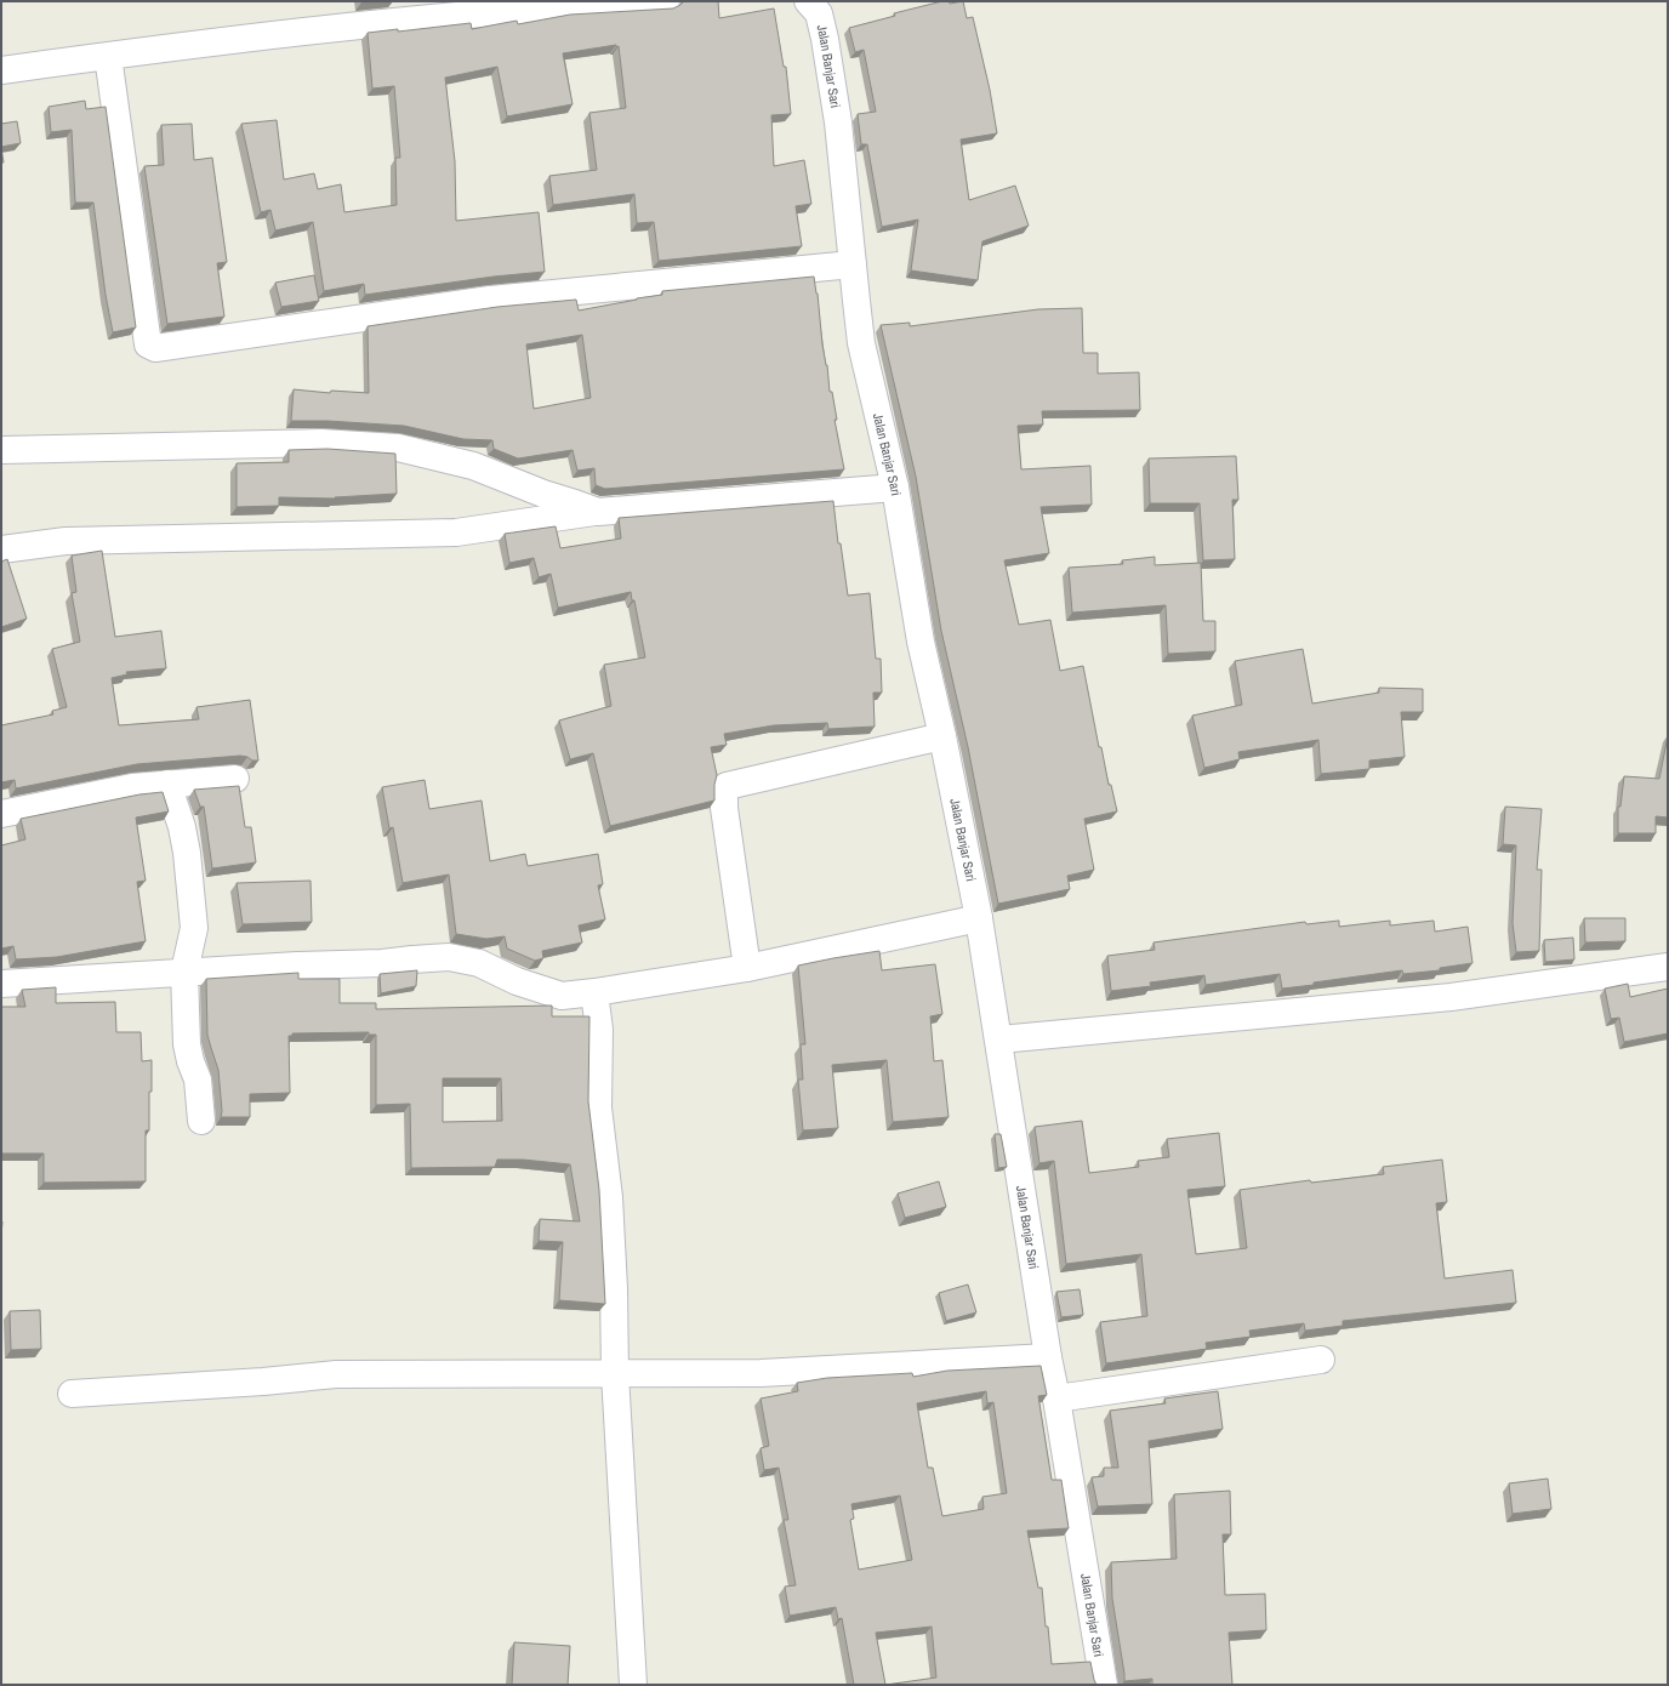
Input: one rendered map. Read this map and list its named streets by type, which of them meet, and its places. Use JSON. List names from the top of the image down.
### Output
{
  "streets": {
    "street": ["Jalan Banjar Sari"]
  }
}
